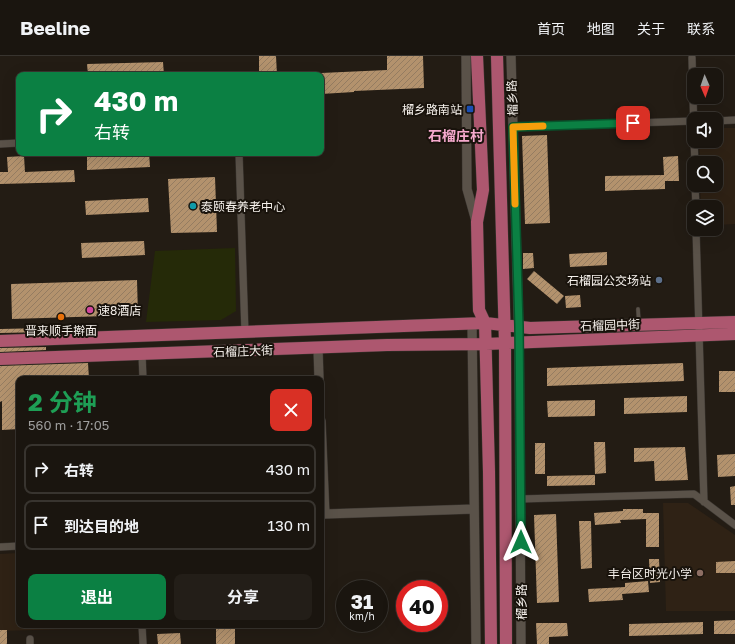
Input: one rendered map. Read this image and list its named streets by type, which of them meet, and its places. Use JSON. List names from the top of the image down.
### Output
{
  "streets": {
    "main road": ["榴乡路", "石榴园中街", "石榴庄大街"]
  },
  "crossings": [
    ["榴乡路", "石榴园中街"],
    ["石榴园中街", "石榴庄大街"]
  ],
  "districts": ["石榴庄村"],
  "places": {
    "transit": ["榴乡路南站"],
    "other": [
      "泰颐春养老中心",
      "石榴园公交场站",
      "速8酒店",
      "晋来顺手擀面",
      "丰台区时光小学"
    ]
  },
  "north": "bottom",
  "page": {
    "header": "Beeline",
    "nav": [
      "首页",
      "地图",
      "关于",
      "联系"
    ],
    "turn": ["430 m", "右转"],
    "heading": ["2 分钟", "560 m · 17:05"],
    "list": [
      {
        "name": "右转",
        "value": "430 m"
      },
      {
        "name": "到达目的地",
        "value": "130 m"
      }
    ],
    "buttons": ["退出", "分享"],
    "speed": "31 km/h",
    "limit": "40"
  }
}
